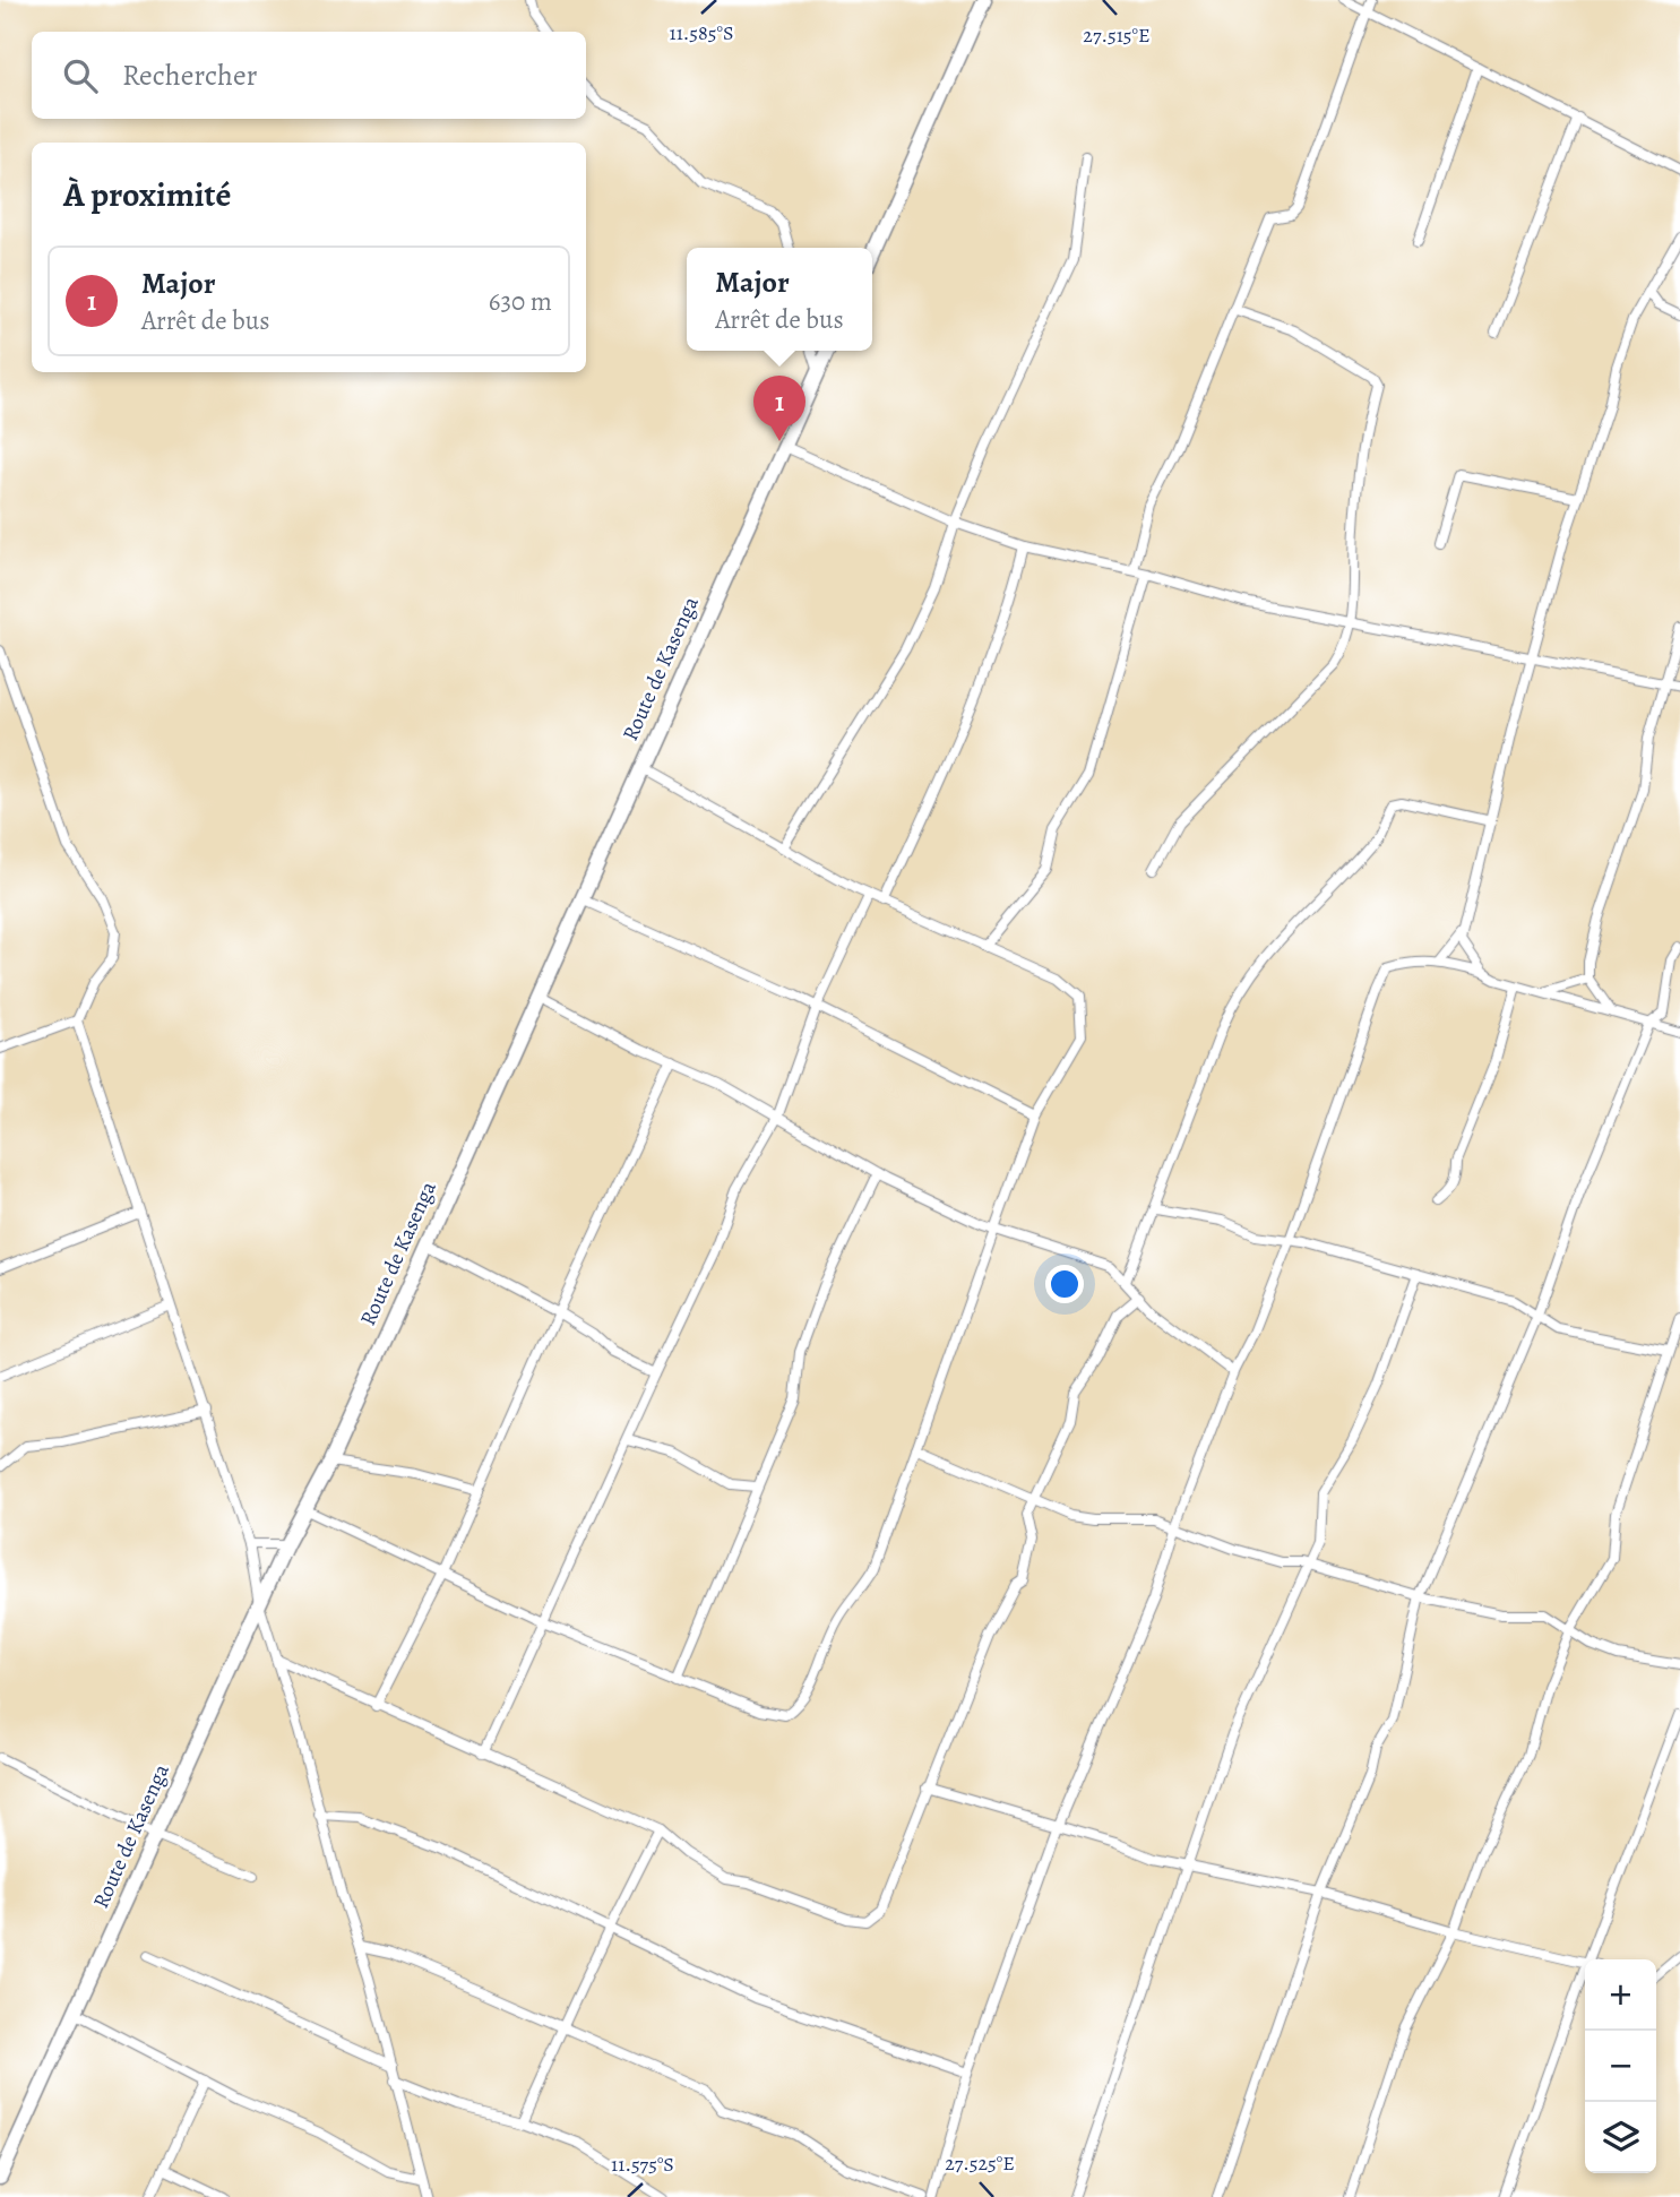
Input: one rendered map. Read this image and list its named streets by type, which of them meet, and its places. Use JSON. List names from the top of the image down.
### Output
{
  "streets": {
    "highway": ["Route de Kasenga"]
  },
  "page": {
    "search": "Rechercher",
    "heading": "À proximité",
    "list": [
      {
        "mark": "1",
        "name": "Major",
        "note": "Arrêt de bus",
        "value": "630 m"
      }
    ],
    "popup": ["Major", "Arrêt de bus"],
    "pins": "1",
    "map_buttons": ["+", "−"]
  },
  "coordinates": [
    "11.585°S",
    "27.515°E",
    "27.525°E",
    "11.575°S"
  ]
}
